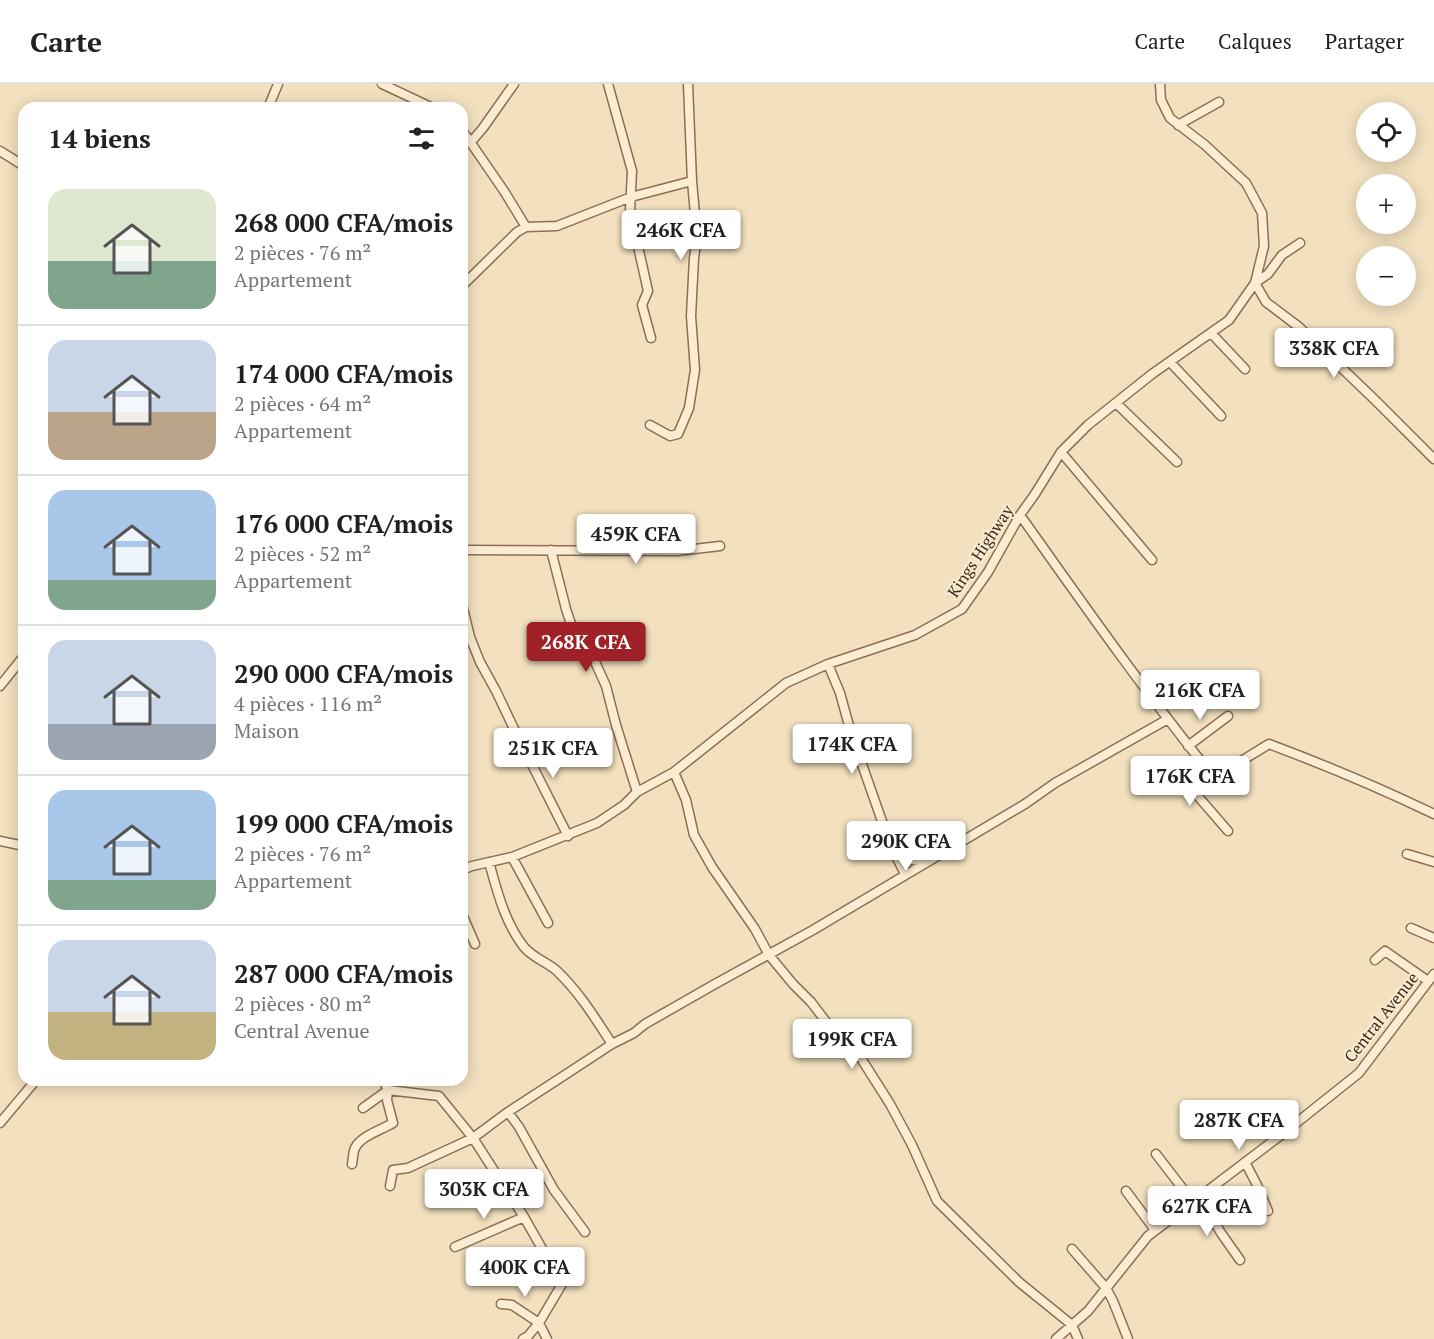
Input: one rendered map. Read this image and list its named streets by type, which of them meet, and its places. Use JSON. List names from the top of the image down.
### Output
{
  "streets": {
    "street": ["Kings Highway", "Central Avenue"]
  },
  "page": {
    "header": "Carte",
    "nav": ["Carte", "Calques", "Partager"],
    "map_buttons": ["+", "−"],
    "heading": "14 biens",
    "list": [
      {
        "name": "268 000 CFA/mois",
        "note": "2 pièces · 76 m² · Appartement"
      },
      {
        "name": "174 000 CFA/mois",
        "note": "2 pièces · 64 m² · Appartement"
      },
      {
        "name": "176 000 CFA/mois",
        "note": "2 pièces · 52 m² · Appartement"
      },
      {
        "name": "290 000 CFA/mois",
        "note": "4 pièces · 116 m² · Maison"
      },
      {
        "name": "199 000 CFA/mois",
        "note": "2 pièces · 76 m² · Appartement"
      },
      {
        "name": "287 000 CFA/mois",
        "note": "2 pièces · 80 m² · Central Avenue"
      }
    ],
    "price": [
      "246K CFA",
      "338K CFA",
      "459K CFA",
      "268K CFA",
      "216K CFA",
      "174K CFA",
      "251K CFA",
      "176K CFA",
      "290K CFA",
      "199K CFA",
      "287K CFA",
      "303K CFA",
      "627K CFA",
      "400K CFA"
    ]
  }
}
